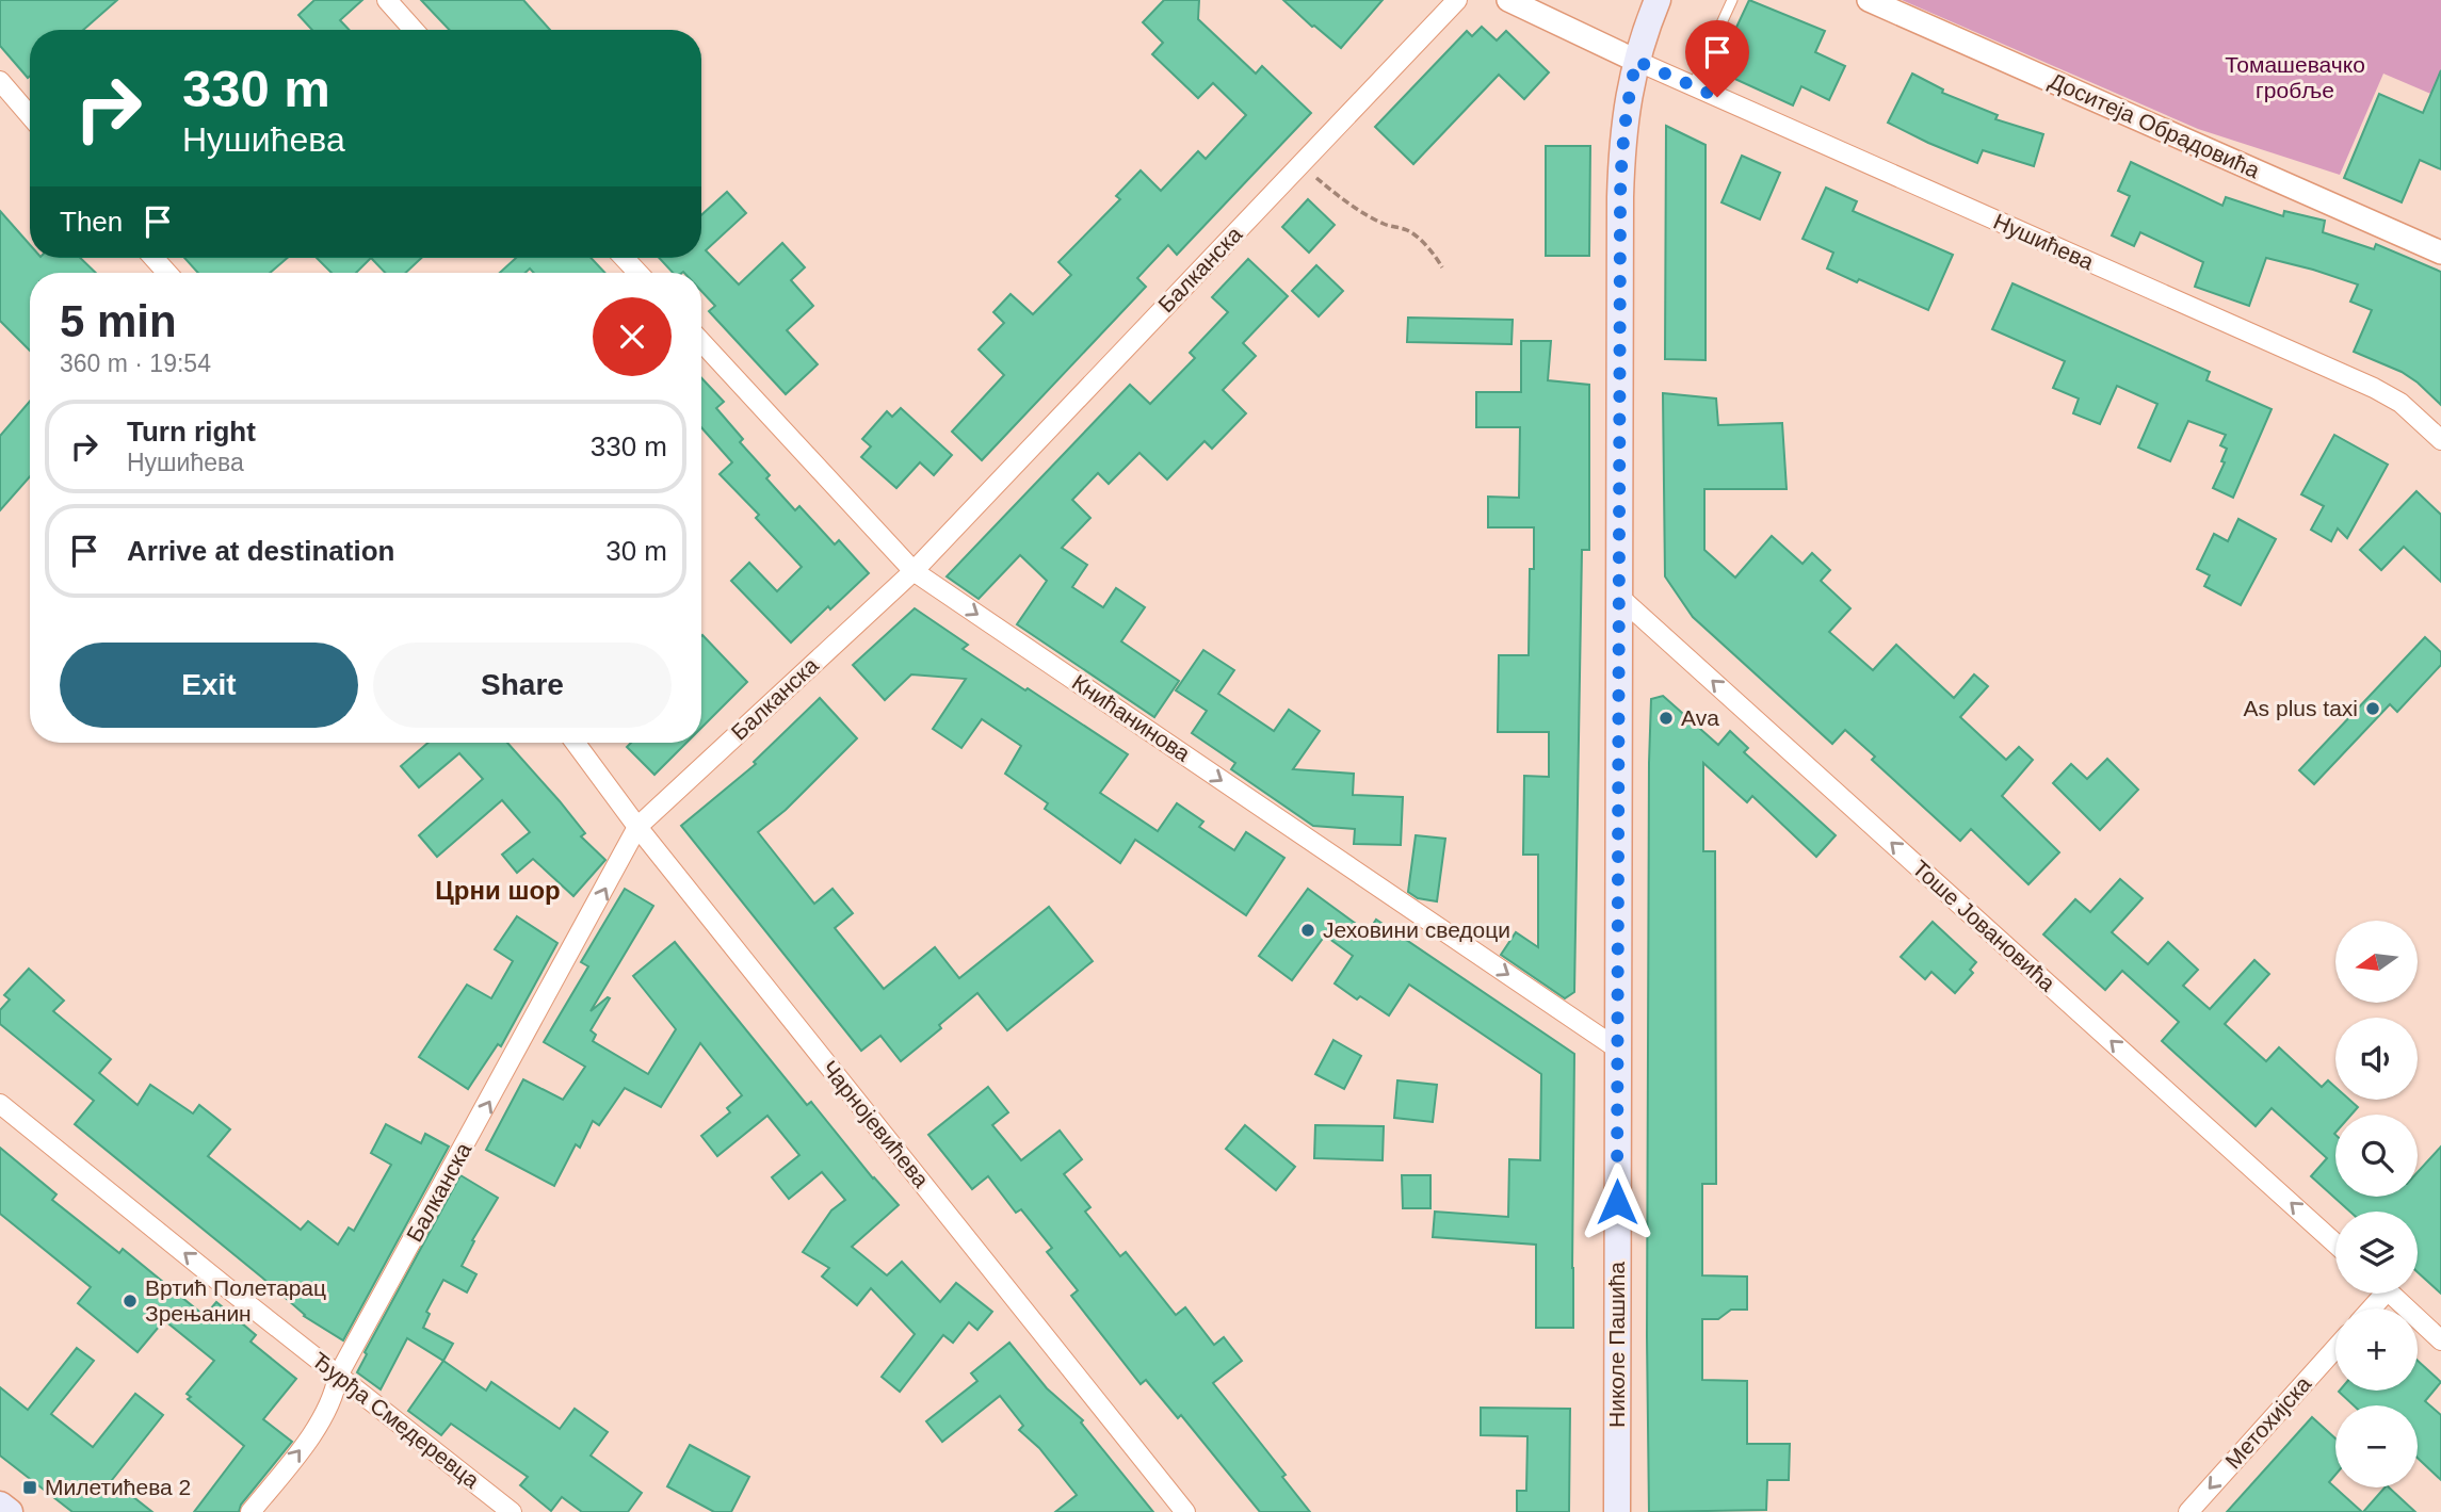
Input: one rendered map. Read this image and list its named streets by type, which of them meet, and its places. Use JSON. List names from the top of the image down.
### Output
{
  "streets": {
    "main road": ["Николе Пашића"],
    "street": [
      "Доситеја Обрадовића",
      "Нушићева",
      "Балканска",
      "Книћанинова",
      "Тоше Јовановића",
      "Чарнојевићева",
      "Ђурђа Смедеревца",
      "Метохијска"
    ]
  },
  "crossings": [
    ["Нушићева", "Николе Пашића"],
    ["Балканска", "Книћанинова"],
    ["Балканска", "Чарнојевићева"],
    ["Балканска", "Ђурђа Смедеревца"],
    ["Книћанинова", "Николе Пашића"],
    ["Тоше Јовановића", "Николе Пашића"]
  ],
  "one_way": [
    "Балканска",
    "Книћанинова",
    "Тоше Јовановића",
    "Ђурђа Смедеревца",
    "Метохијска"
  ],
  "districts": ["Црни шор"],
  "parks": ["Томашевачко гробље"],
  "places": {
    "other": [
      "As plus taxi",
      "Ava",
      "Јеховини сведоци",
      "Вртић Полетарац Зрењанин"
    ],
    "transit": ["Милетићева 2"]
  },
  "north": "left",
  "page": {
    "turn": ["330 m", "Нушићева"],
    "then": "Then",
    "heading": ["5 min", "360 m · 19:54"],
    "list": [
      {
        "name": "Turn right",
        "note": "Нушићева",
        "value": "330 m"
      },
      {
        "name": "Arrive at destination",
        "value": "30 m"
      }
    ],
    "buttons": ["Exit", "Share"],
    "map_buttons": ["+", "−"]
  }
}
